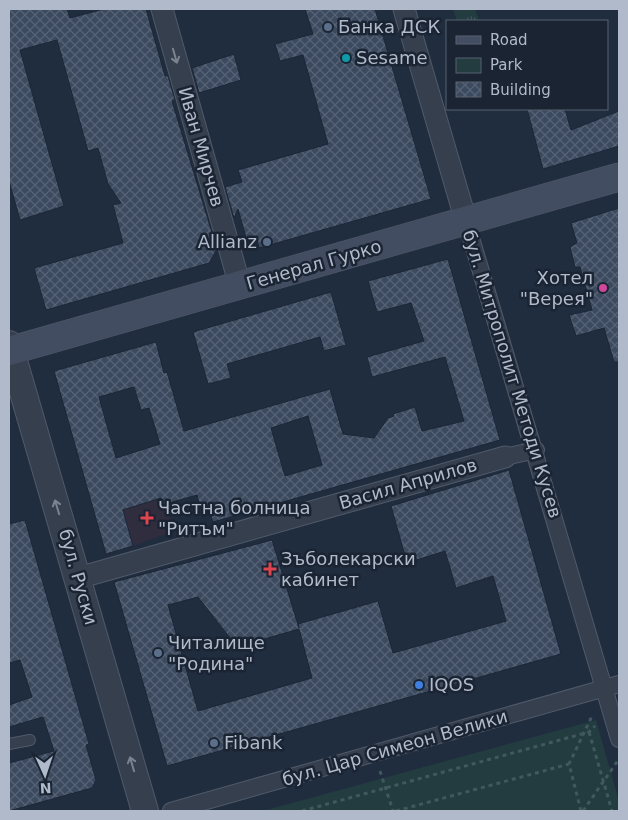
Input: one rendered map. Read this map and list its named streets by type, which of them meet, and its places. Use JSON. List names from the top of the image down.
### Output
{
  "streets": {
    "main road": ["Генерал Гурко"],
    "street": [
      "Иван Мирчев",
      "бул. Митрополит Методи Кусев",
      "Васил Априлов",
      "бул. Руски",
      "бул. Цар Симеон Велики"
    ]
  },
  "crossings": [
    ["Иван Мирчев", "Генерал Гурко"],
    ["Генерал Гурко", "бул. Митрополит Методи Кусев"],
    ["Генерал Гурко", "бул. Руски"],
    ["бул. Митрополит Методи Кусев", "Васил Априлов"],
    ["бул. Митрополит Методи Кусев", "бул. Цар Симеон Велики"],
    ["Васил Априлов", "бул. Руски"]
  ],
  "one_way": ["Иван Мирчев", "бул. Руски"],
  "places": {
    "other": [
      "Банка ДСК",
      "Sesame",
      "Allianz",
      "Хотел \"Верея\"",
      "Читалище \"Родина\"",
      "IQOS",
      "Fibank"
    ],
    "health": ["Частна болница \"Ритъм\"", "Зъболекарски кабинет"]
  },
  "legend": ["Road", "Park", "Building"],
  "north": "bottom"
}
